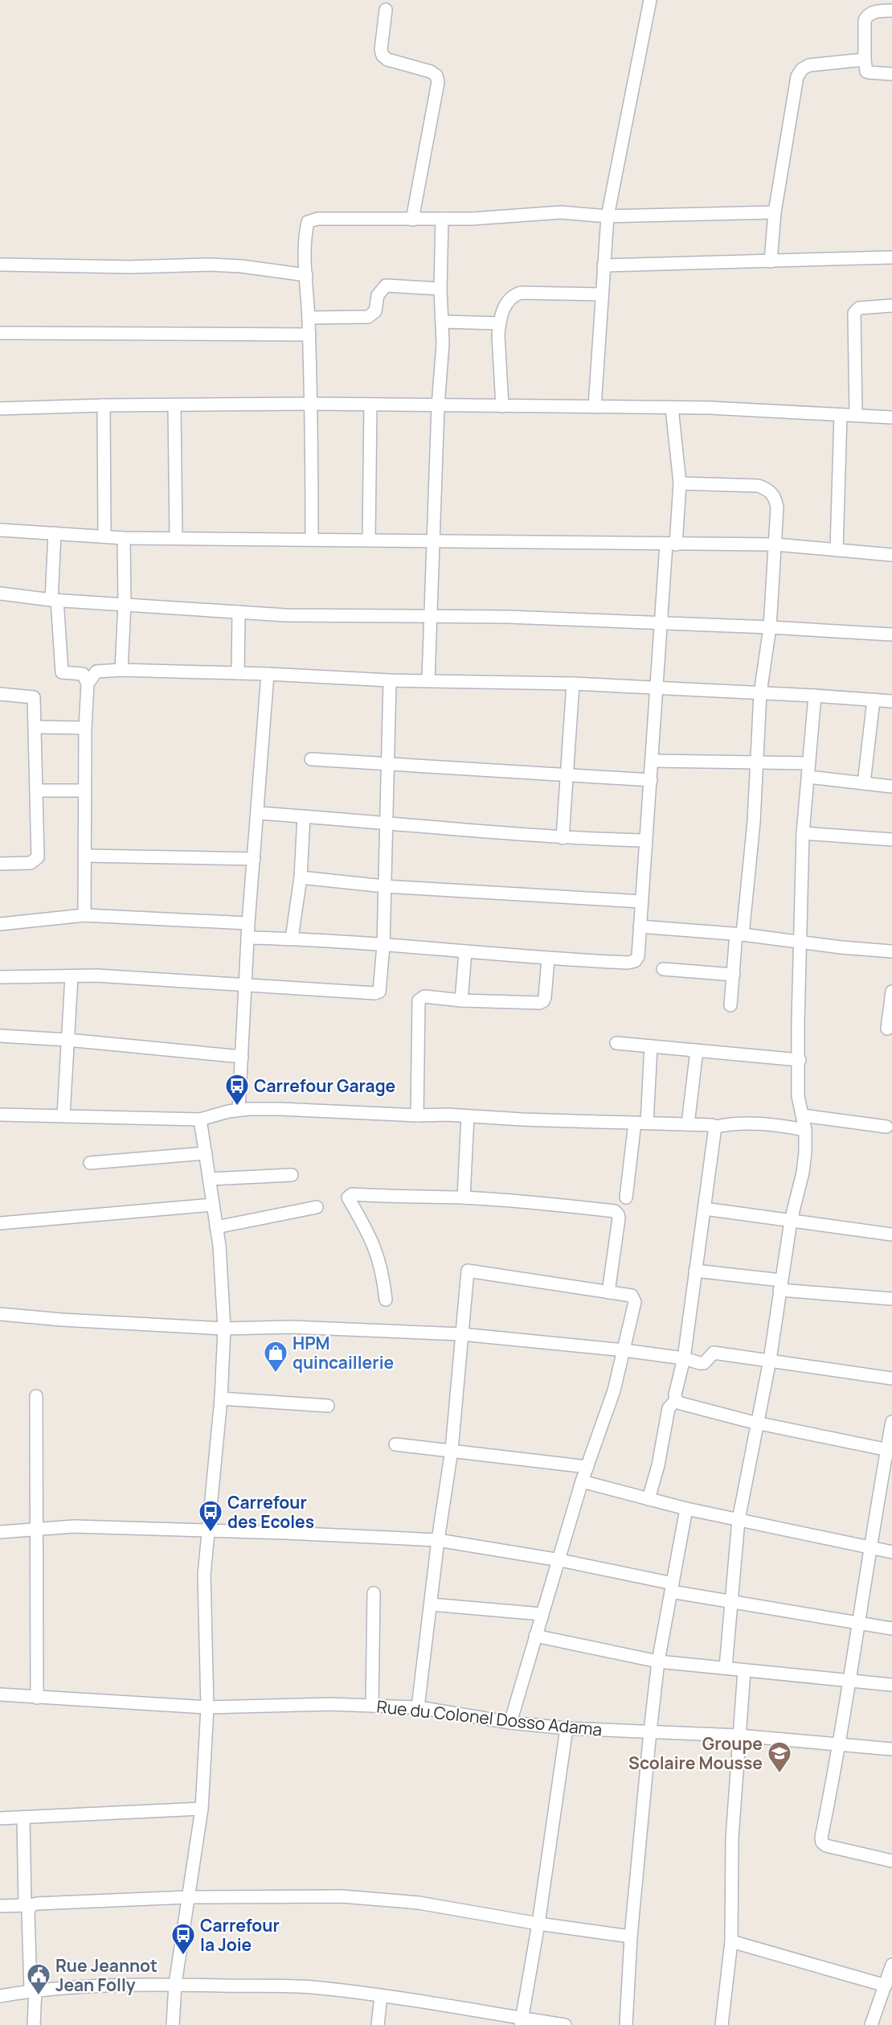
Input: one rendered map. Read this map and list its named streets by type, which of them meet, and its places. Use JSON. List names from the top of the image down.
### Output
{
  "streets": {
    "street": ["Rue du Colonel Dosso Adama"]
  },
  "places": {
    "bus stop": ["Carrefour Garage", "Carrefour des Ecoles", "Carrefour la Joie"],
    "shop": ["HPM quincaillerie"],
    "school or university": ["Groupe Scolaire Mousse"],
    "public building": ["Rue Jeannot Jean Folly"]
  }
}
